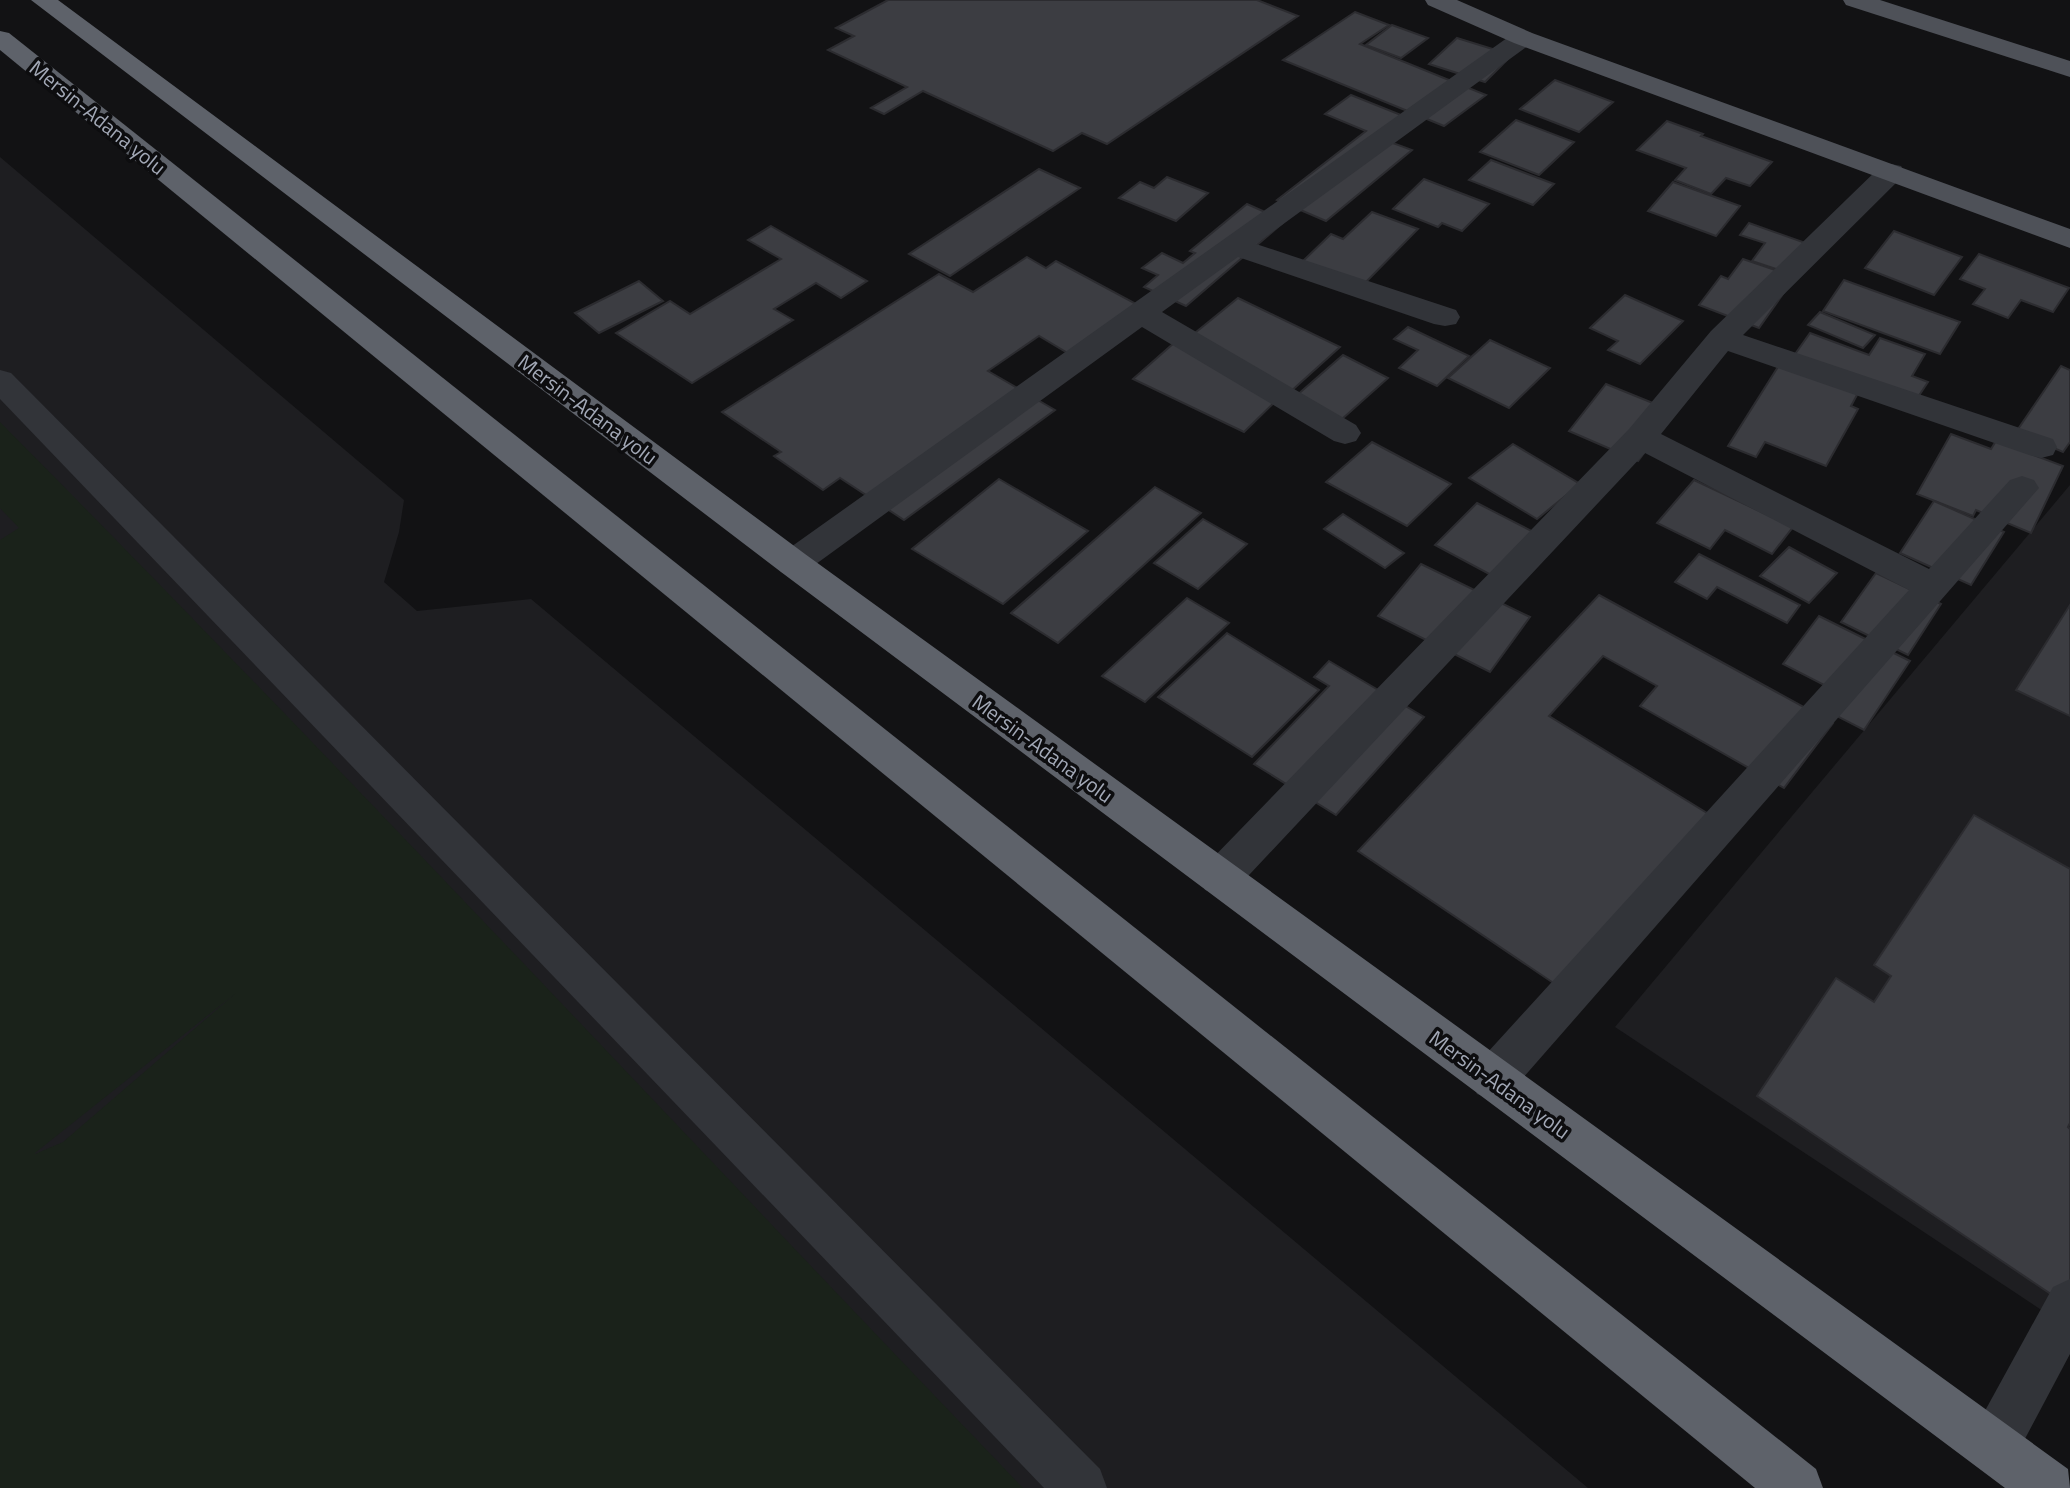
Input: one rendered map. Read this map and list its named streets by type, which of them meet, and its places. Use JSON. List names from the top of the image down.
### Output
{
  "streets": {
    "highway": ["Mersin-Adana yolu"]
  }
}
